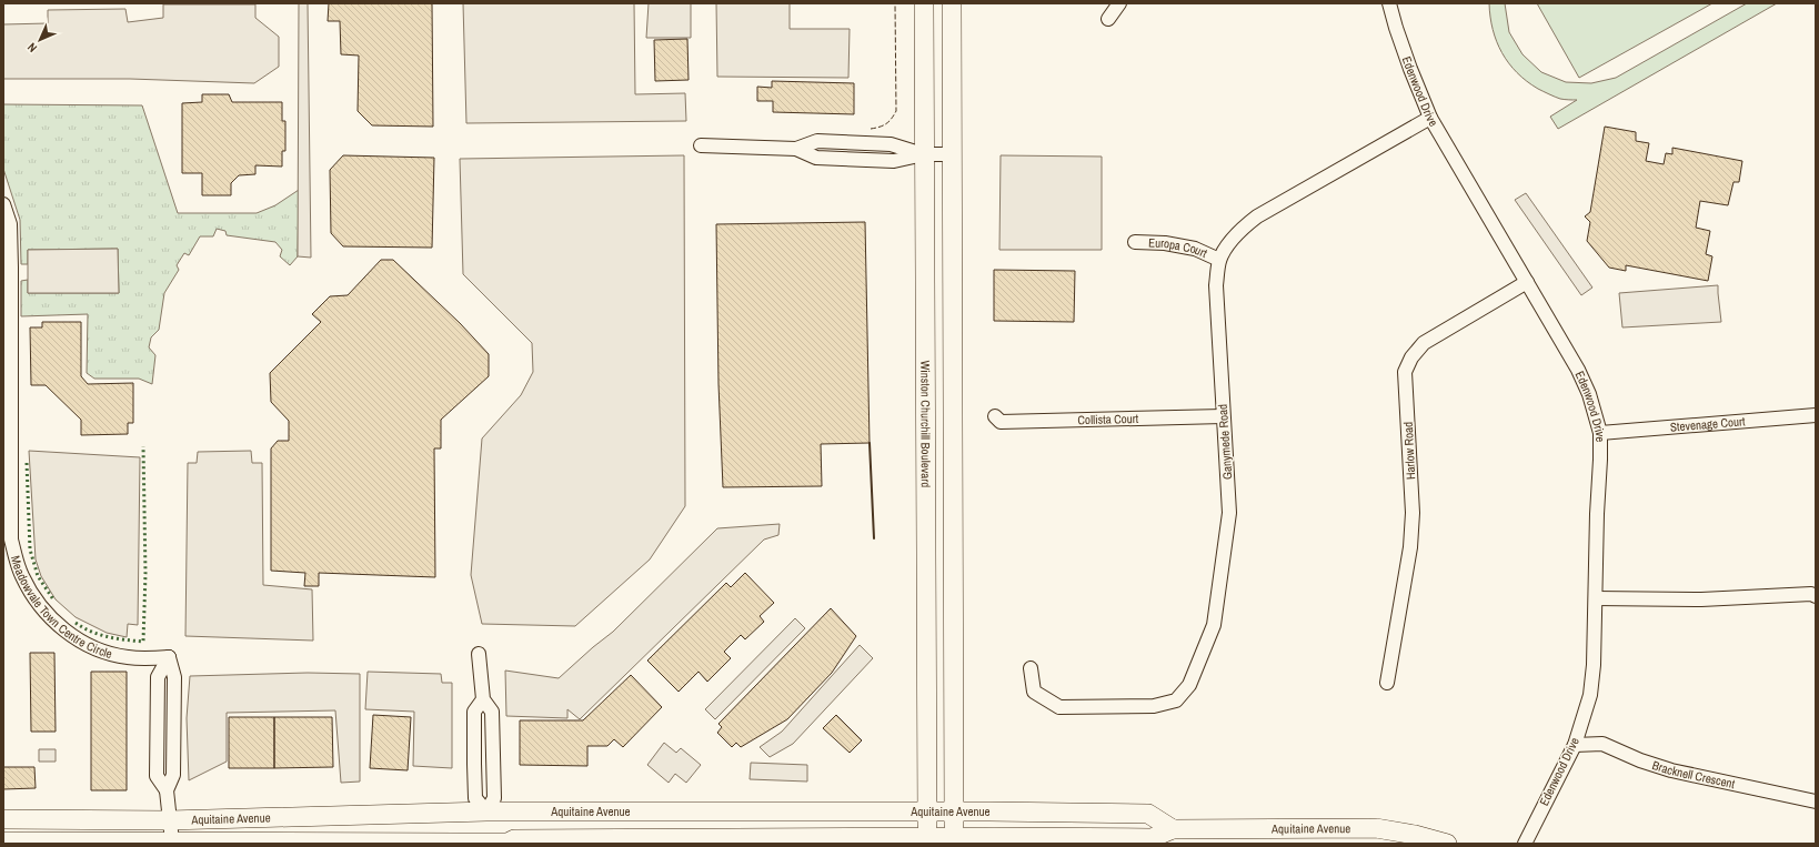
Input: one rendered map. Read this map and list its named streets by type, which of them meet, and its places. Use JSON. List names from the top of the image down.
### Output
{
  "streets": {
    "street": [
      "Edenwood Drive",
      "Europa Court",
      "Collista Court",
      "Winston Churchill Boulevard",
      "Stevenage Court",
      "Ganymede Road",
      "Harlow Road",
      "Meadowvale Town Centre Circle",
      "Bracknell Crescent",
      "Aquitaine Avenue"
    ]
  },
  "crossings": [
    ["Edenwood Drive", "Stevenage Court"],
    ["Edenwood Drive", "Ganymede Road"],
    ["Edenwood Drive", "Harlow Road"],
    ["Edenwood Drive", "Bracknell Crescent"],
    ["Europa Court", "Ganymede Road"],
    ["Collista Court", "Ganymede Road"],
    ["Winston Churchill Boulevard", "Aquitaine Avenue"],
    ["Meadowvale Town Centre Circle", "Aquitaine Avenue"]
  ],
  "north": "bottom left"
}
